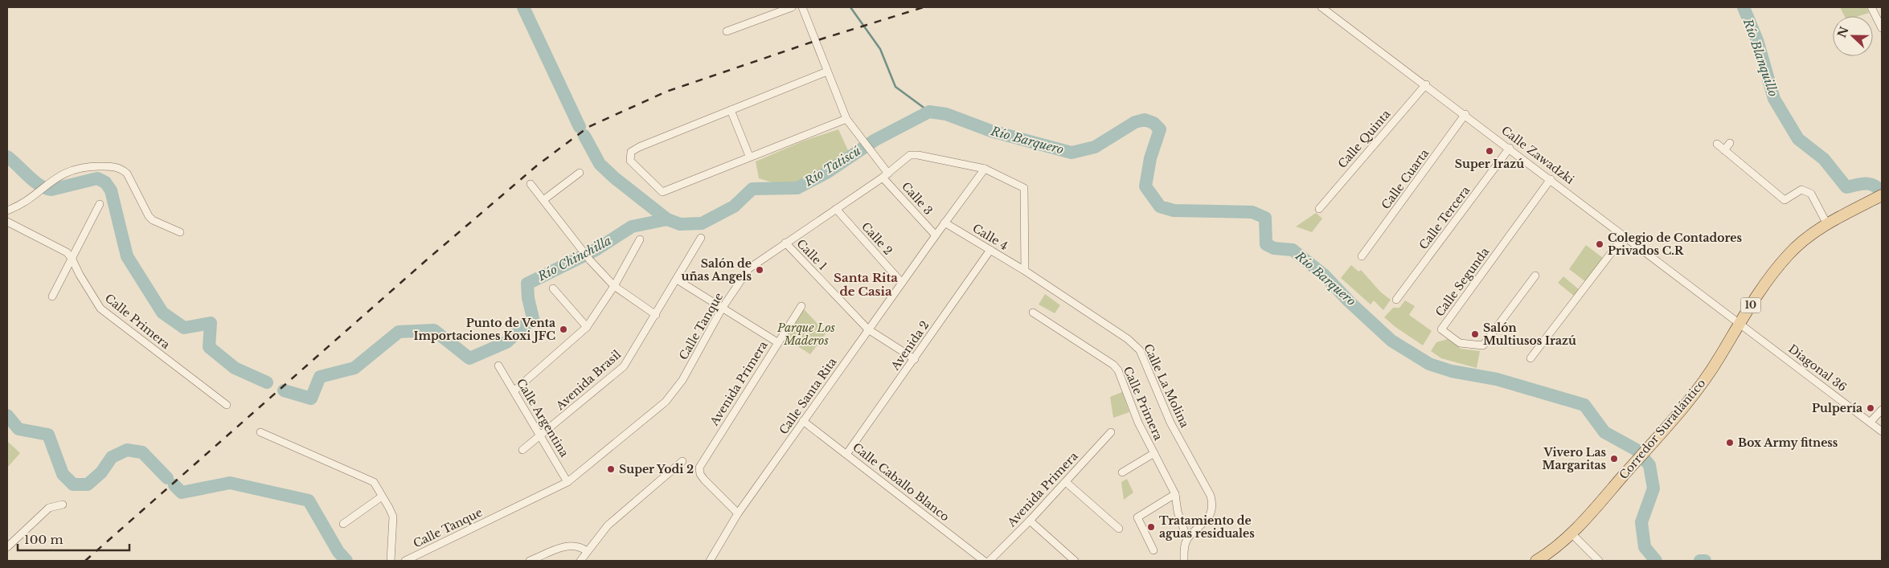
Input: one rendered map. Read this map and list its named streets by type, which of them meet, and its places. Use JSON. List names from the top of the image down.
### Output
{
  "streets": {
    "main road": ["10", "Corredor Suratlántico"],
    "street": [
      "Calle Quinta",
      "Calle Zawadzki",
      "Calle Cuarta",
      "Calle 3",
      "Calle Tercera",
      "Calle 4",
      "Calle 2",
      "Calle 1",
      "Calle Segunda",
      "Calle Primera",
      "Calle Tanque",
      "Avenida 2",
      "Diagonal 36",
      "Avenida Brasil",
      "Avenida Primera",
      "Calle La Molina",
      "Calle Santa Rita",
      "Calle Argentina",
      "Calle Caballo Blanco"
    ]
  },
  "crossings": [
    ["Calle Quinta", "Calle Zawadzki"],
    ["Calle Zawadzki", "Calle Cuarta"],
    ["Calle Zawadzki", "Calle Tercera"],
    ["Calle Zawadzki", "Calle Segunda"],
    ["Calle Zawadzki", "Diagonal 36"],
    ["Calle Zawadzki", "Corredor Suratlántico"],
    ["Calle 3", "Calle Tanque"],
    ["Calle 3", "Calle Santa Rita"],
    ["Calle 4", "Calle Tanque"],
    ["Calle 4", "Avenida 2"],
    ["Calle 4", "Calle La Molina"],
    ["Calle 4", "Calle Santa Rita"],
    ["Calle 2", "Calle Tanque"],
    ["Calle 2", "Calle Santa Rita"],
    ["Calle 1", "Calle Tanque"],
    ["Calle 1", "Avenida 2"],
    ["Calle 1", "Calle Santa Rita"],
    ["Calle Primera", "Calle La Molina"],
    ["Calle Tanque", "Calle La Molina"],
    ["Calle Tanque", "Calle Santa Rita"],
    ["Calle Tanque", "Calle Argentina"],
    ["Avenida 2", "Calle Caballo Blanco"],
    ["Diagonal 36", "Corredor Suratlántico"],
    ["Avenida Brasil", "Calle Argentina"],
    ["Avenida Primera", "Calle Santa Rita"],
    ["Calle Santa Rita", "Calle Caballo Blanco"]
  ],
  "districts": ["Santa Rita de Casia"],
  "water": [
    "Río Blanquillo",
    "Río Barquero",
    "Río Tatiscú",
    "Río Chinchilla"
  ],
  "parks": ["Parque Los Maderos"],
  "places": [
    "Super Irazú",
    "Colegio de Contadores Privados C.R",
    "Salón de uñas Angels",
    "Punto de Venta Importaciones Koxi JFC",
    "Salón Multiusos Irazú",
    "Pulpería",
    "Box Army fitness",
    "Vivero Las Margaritas",
    "Super Yodi 2",
    "Tratamiento de aguas residuales"
  ],
  "scale_bar": "100 m",
  "north": "left"
}
